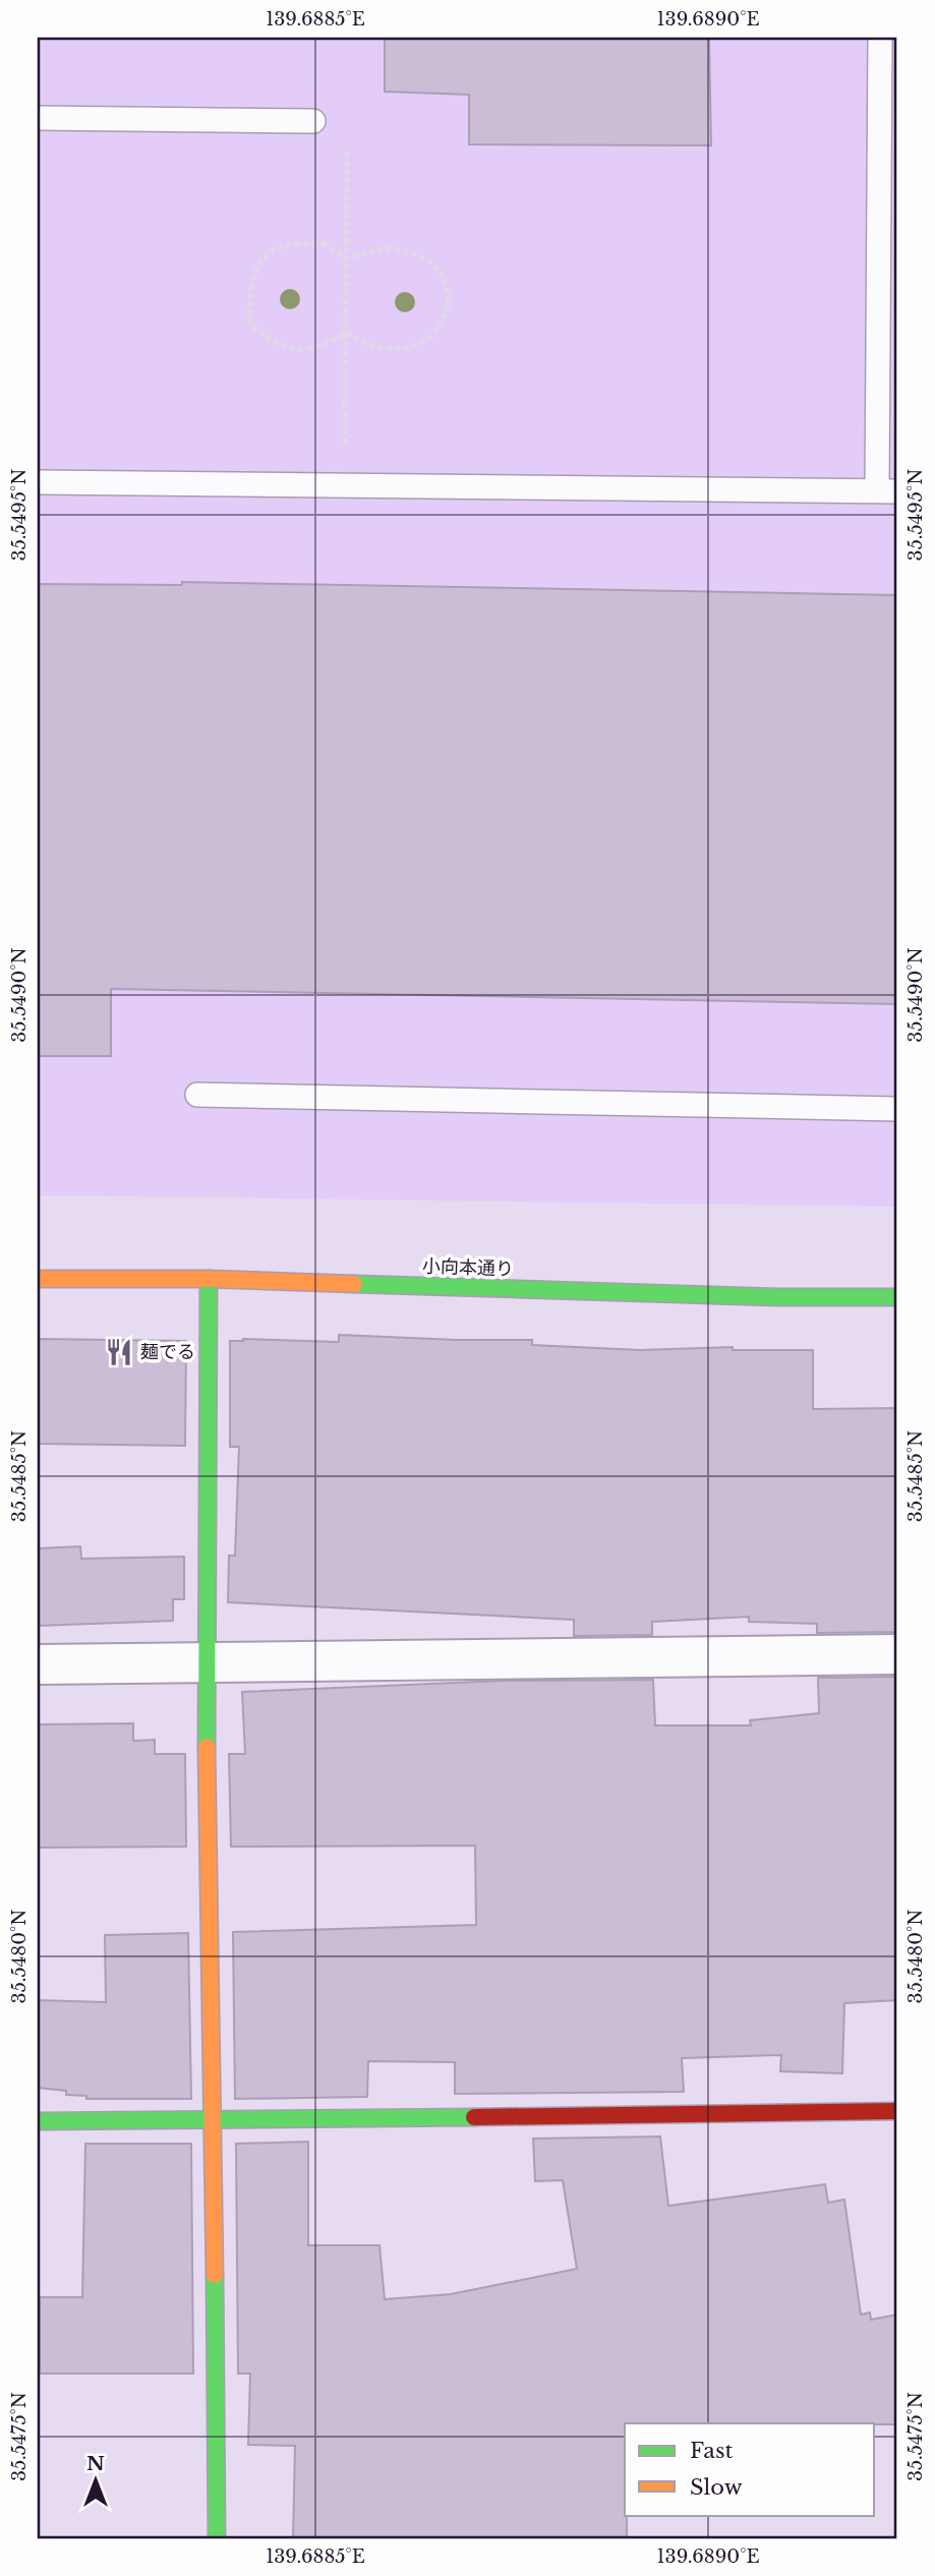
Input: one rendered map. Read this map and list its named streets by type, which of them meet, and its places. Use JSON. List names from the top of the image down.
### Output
{
  "streets": {
    "street": ["小向本通り"]
  },
  "places": {
    "restaurant": ["麺でる"]
  },
  "legend": ["Fast", "Slow"],
  "north": "top",
  "coordinates": [
    "139.6885°E",
    "139.6890°E",
    "35.5495°N",
    "35.5490°N",
    "35.5485°N",
    "35.5480°N",
    "35.5475°N"
  ]
}
